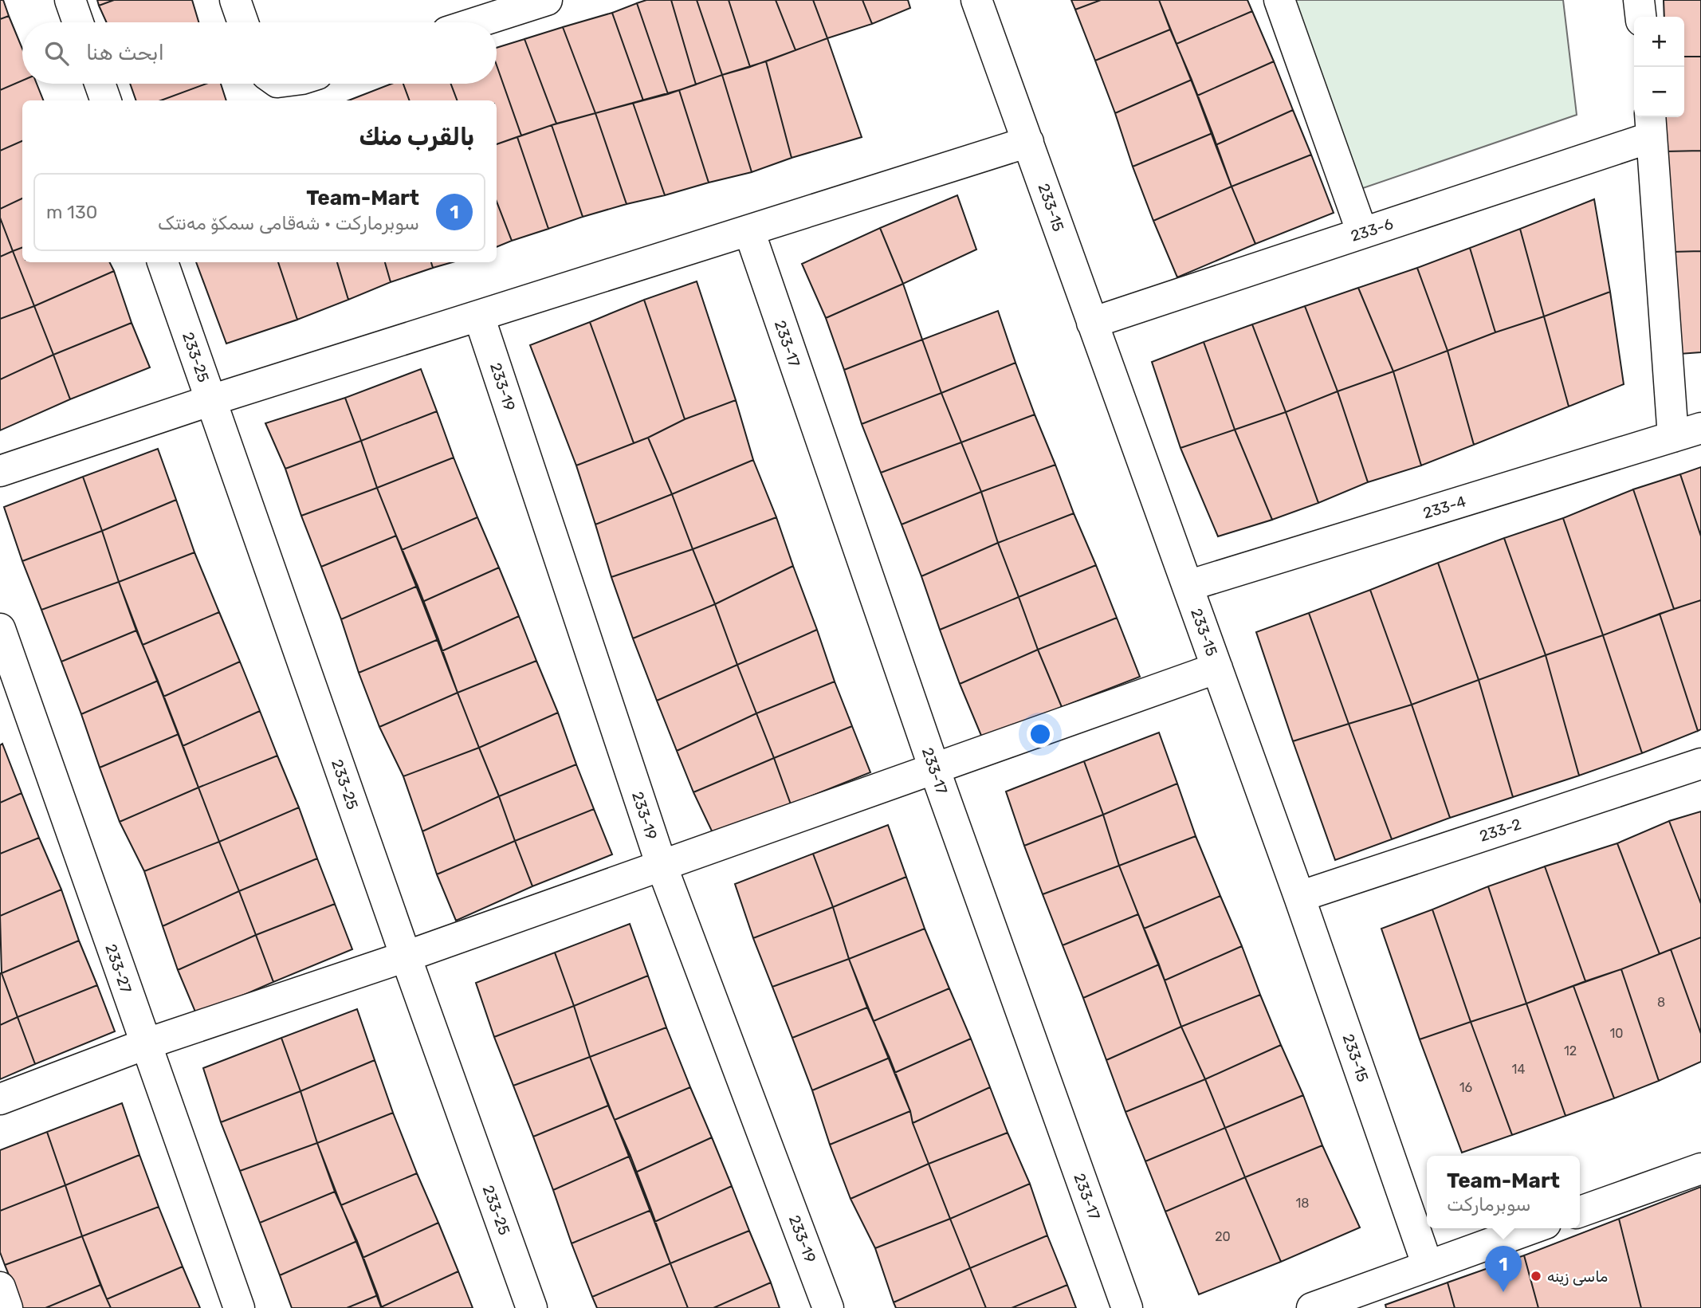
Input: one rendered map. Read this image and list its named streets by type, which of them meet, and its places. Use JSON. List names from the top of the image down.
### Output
{
  "streets": {
    "street": [
      "233-15",
      "233-6",
      "233-17",
      "233-25",
      "233-19",
      "233-4",
      "233-2",
      "233-27"
    ]
  },
  "crossings": [
    ["233-15", "233-6"],
    ["233-15", "233-4"],
    ["233-15", "233-2"]
  ],
  "places": ["ماسی زینە"],
  "house_numbers": [
    "8",
    "10",
    "12",
    "14",
    "16",
    "18",
    "20"
  ],
  "page": {
    "map_buttons": ["+", "−"],
    "search": "ابحث هنا",
    "heading": "بالقرب منك",
    "list": [
      {
        "mark": "1",
        "name": "Team-Mart",
        "note": "سوبرماركت · شەقامی سمکۆ مەنتک",
        "value": "130 m"
      }
    ],
    "popup": ["Team-Mart", "سوبرماركت"],
    "pins": "1"
  }
}
